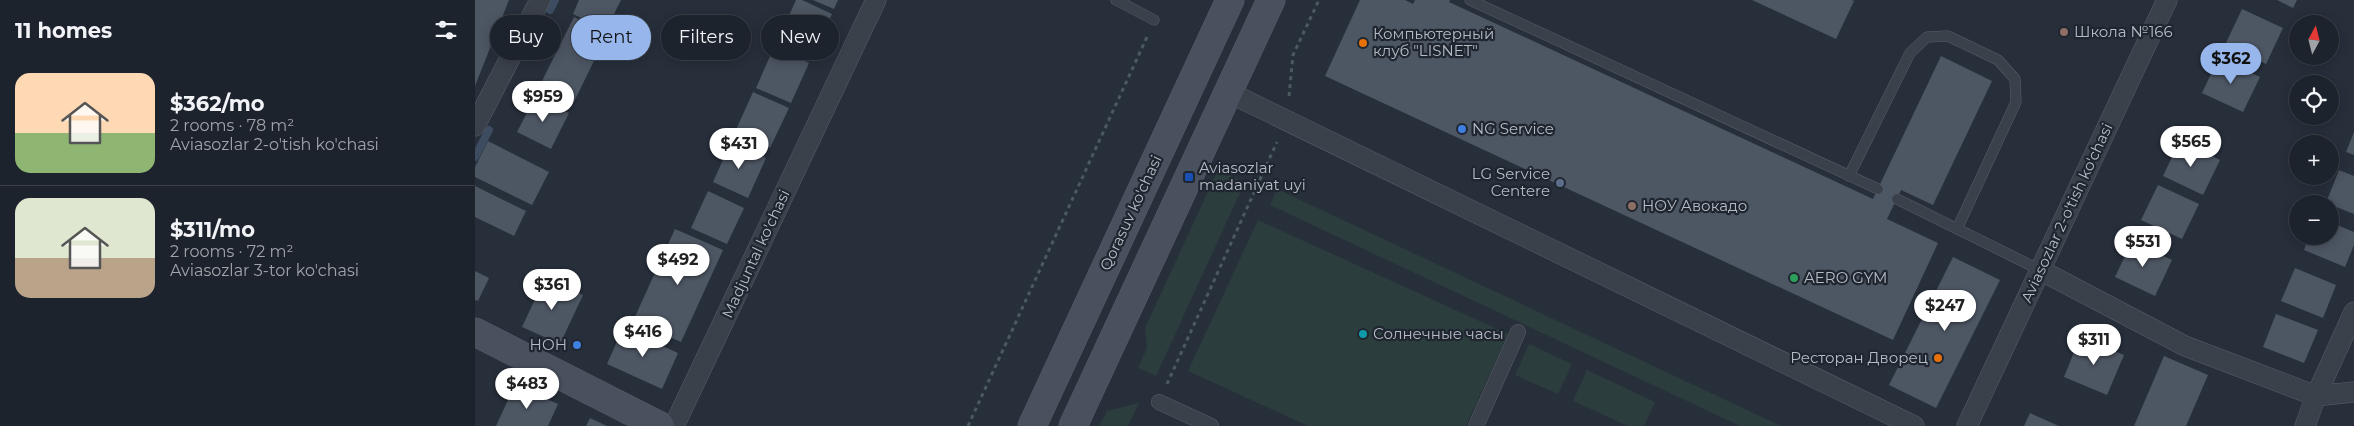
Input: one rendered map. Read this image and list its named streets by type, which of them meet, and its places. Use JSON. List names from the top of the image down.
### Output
{
  "streets": {
    "main road": ["Qorasuv ko'chasi"],
    "street": ["Aviasozlar 2-o'tish ko'chasi", "Madjuntal ko'chasi"]
  },
  "places": {
    "other": [
      "Школа №166",
      "Компьютерный клуб \"LISNET\"",
      "NG Service",
      "LG Service Centere",
      "НОУ Авокадо",
      "AERO GYM",
      "Солнечные часы",
      "НОН",
      "Ресторан Дворец"
    ],
    "transit": ["Aviasozlar madaniyat uyi"]
  },
  "north": "top",
  "page": {
    "heading": "11 homes",
    "map_buttons": ["+", "−"],
    "chip": [
      "Buy",
      "Rent",
      "Filters",
      "New"
    ],
    "price": [
      "$362",
      "$959",
      "$565",
      "$431",
      "$531",
      "$492",
      "$361",
      "$247",
      "$416",
      "$311",
      "$483"
    ],
    "list": [
      {
        "name": "$362/mo",
        "note": "2 rooms · 78 m² · Aviasozlar 2-o'tish ko'chasi"
      },
      {
        "name": "$311/mo",
        "note": "2 rooms · 72 m² · Aviasozlar 3-tor ko'chasi"
      }
    ]
  }
}
